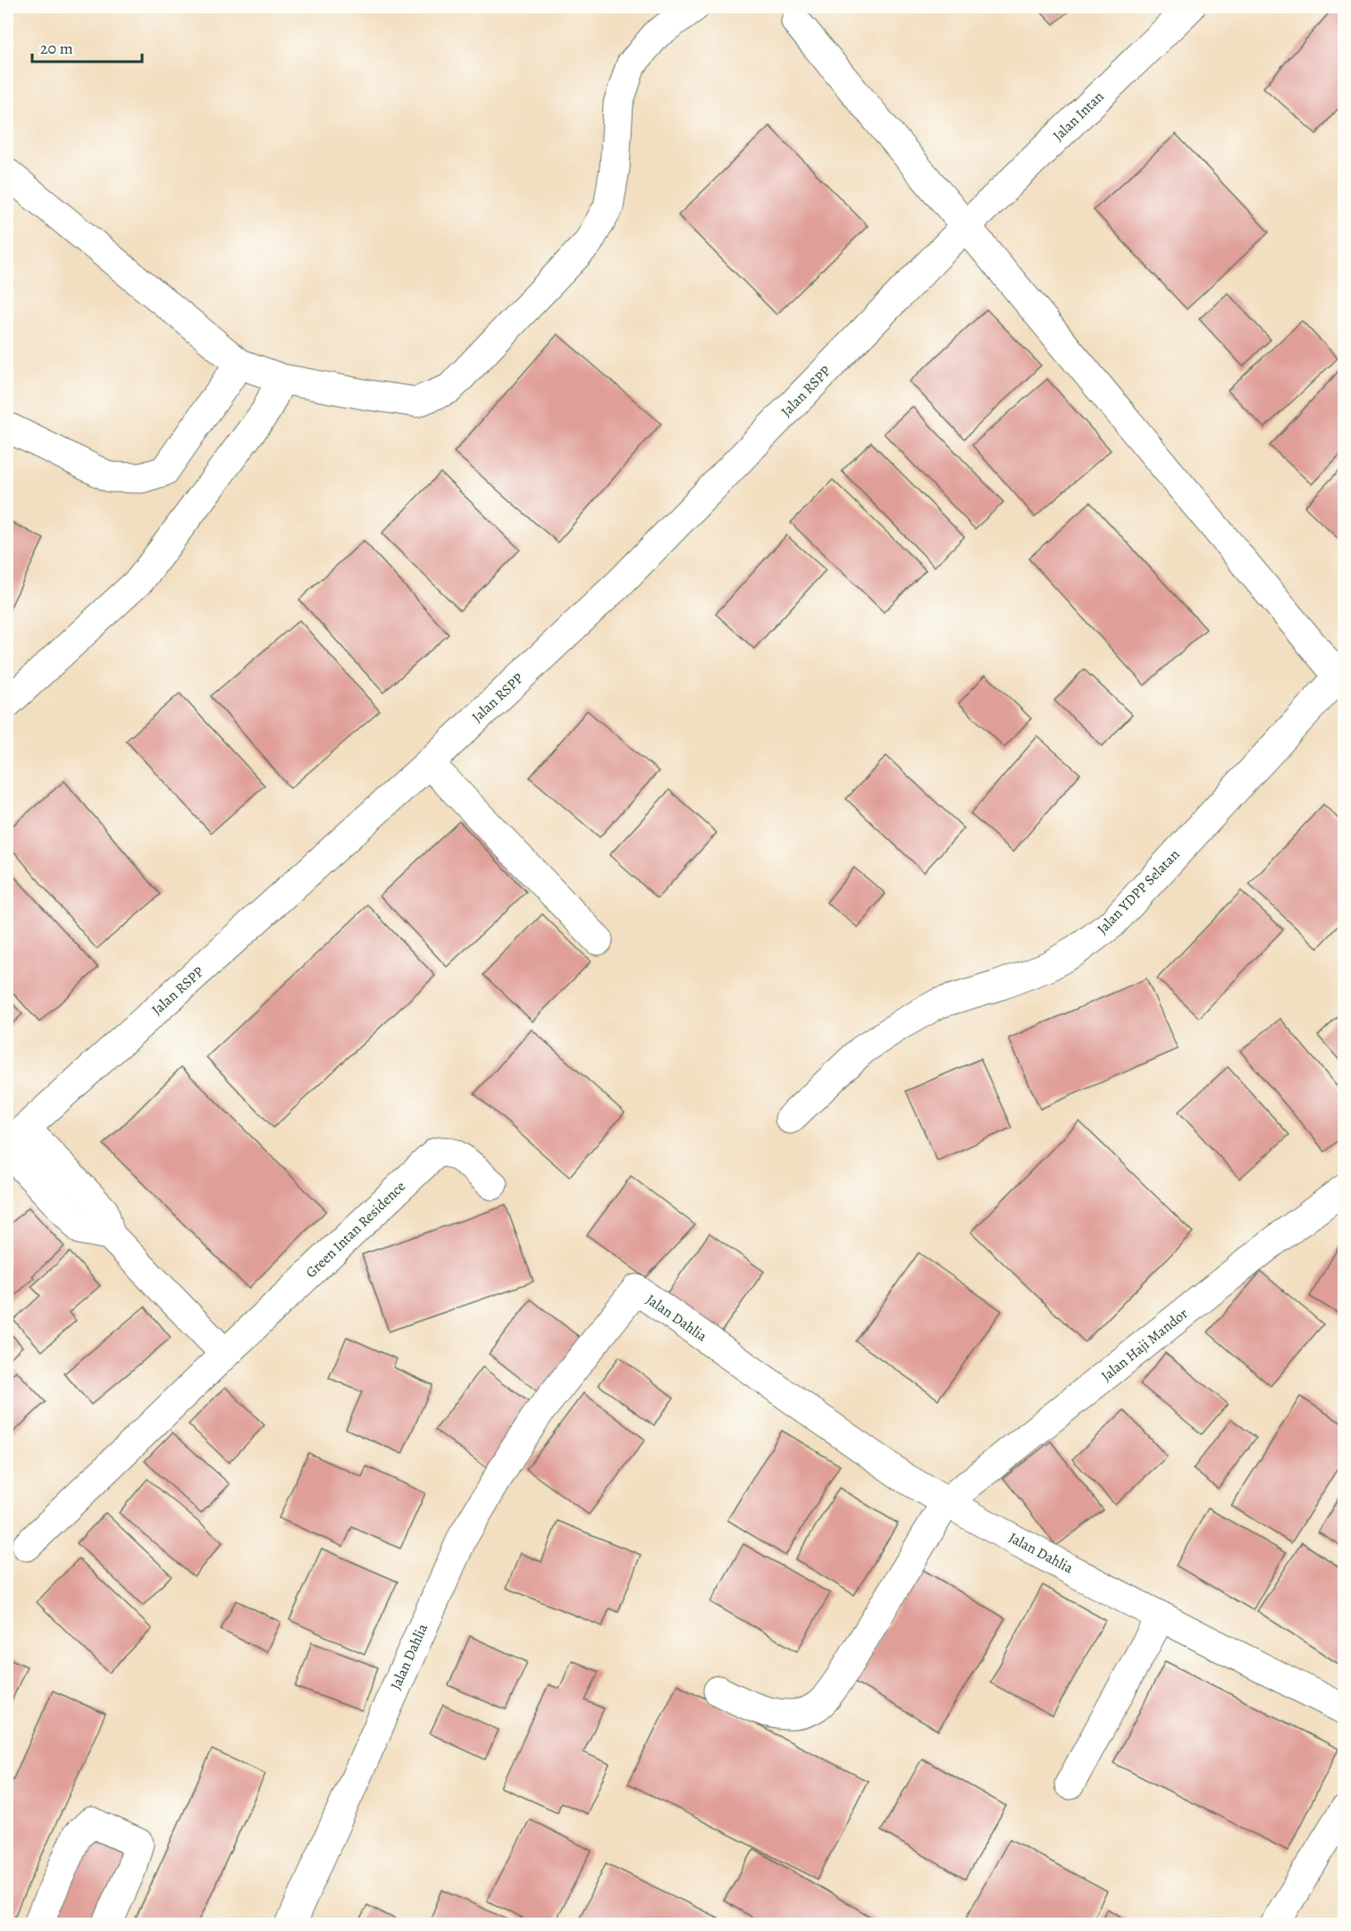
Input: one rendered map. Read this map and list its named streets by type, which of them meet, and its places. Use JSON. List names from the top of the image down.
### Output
{
  "streets": {
    "street": [
      "Jalan Intan",
      "Jalan RSPP",
      "Jalan YDPP Selatan",
      "Green Intan Residence",
      "Jalan Dahlia",
      "Jalan Haji Mandor"
    ]
  },
  "crossings": [
    ["Jalan Intan", "Jalan RSPP"],
    ["Jalan Dahlia", "Jalan Haji Mandor"]
  ],
  "scale_bar": "20 m"
}
